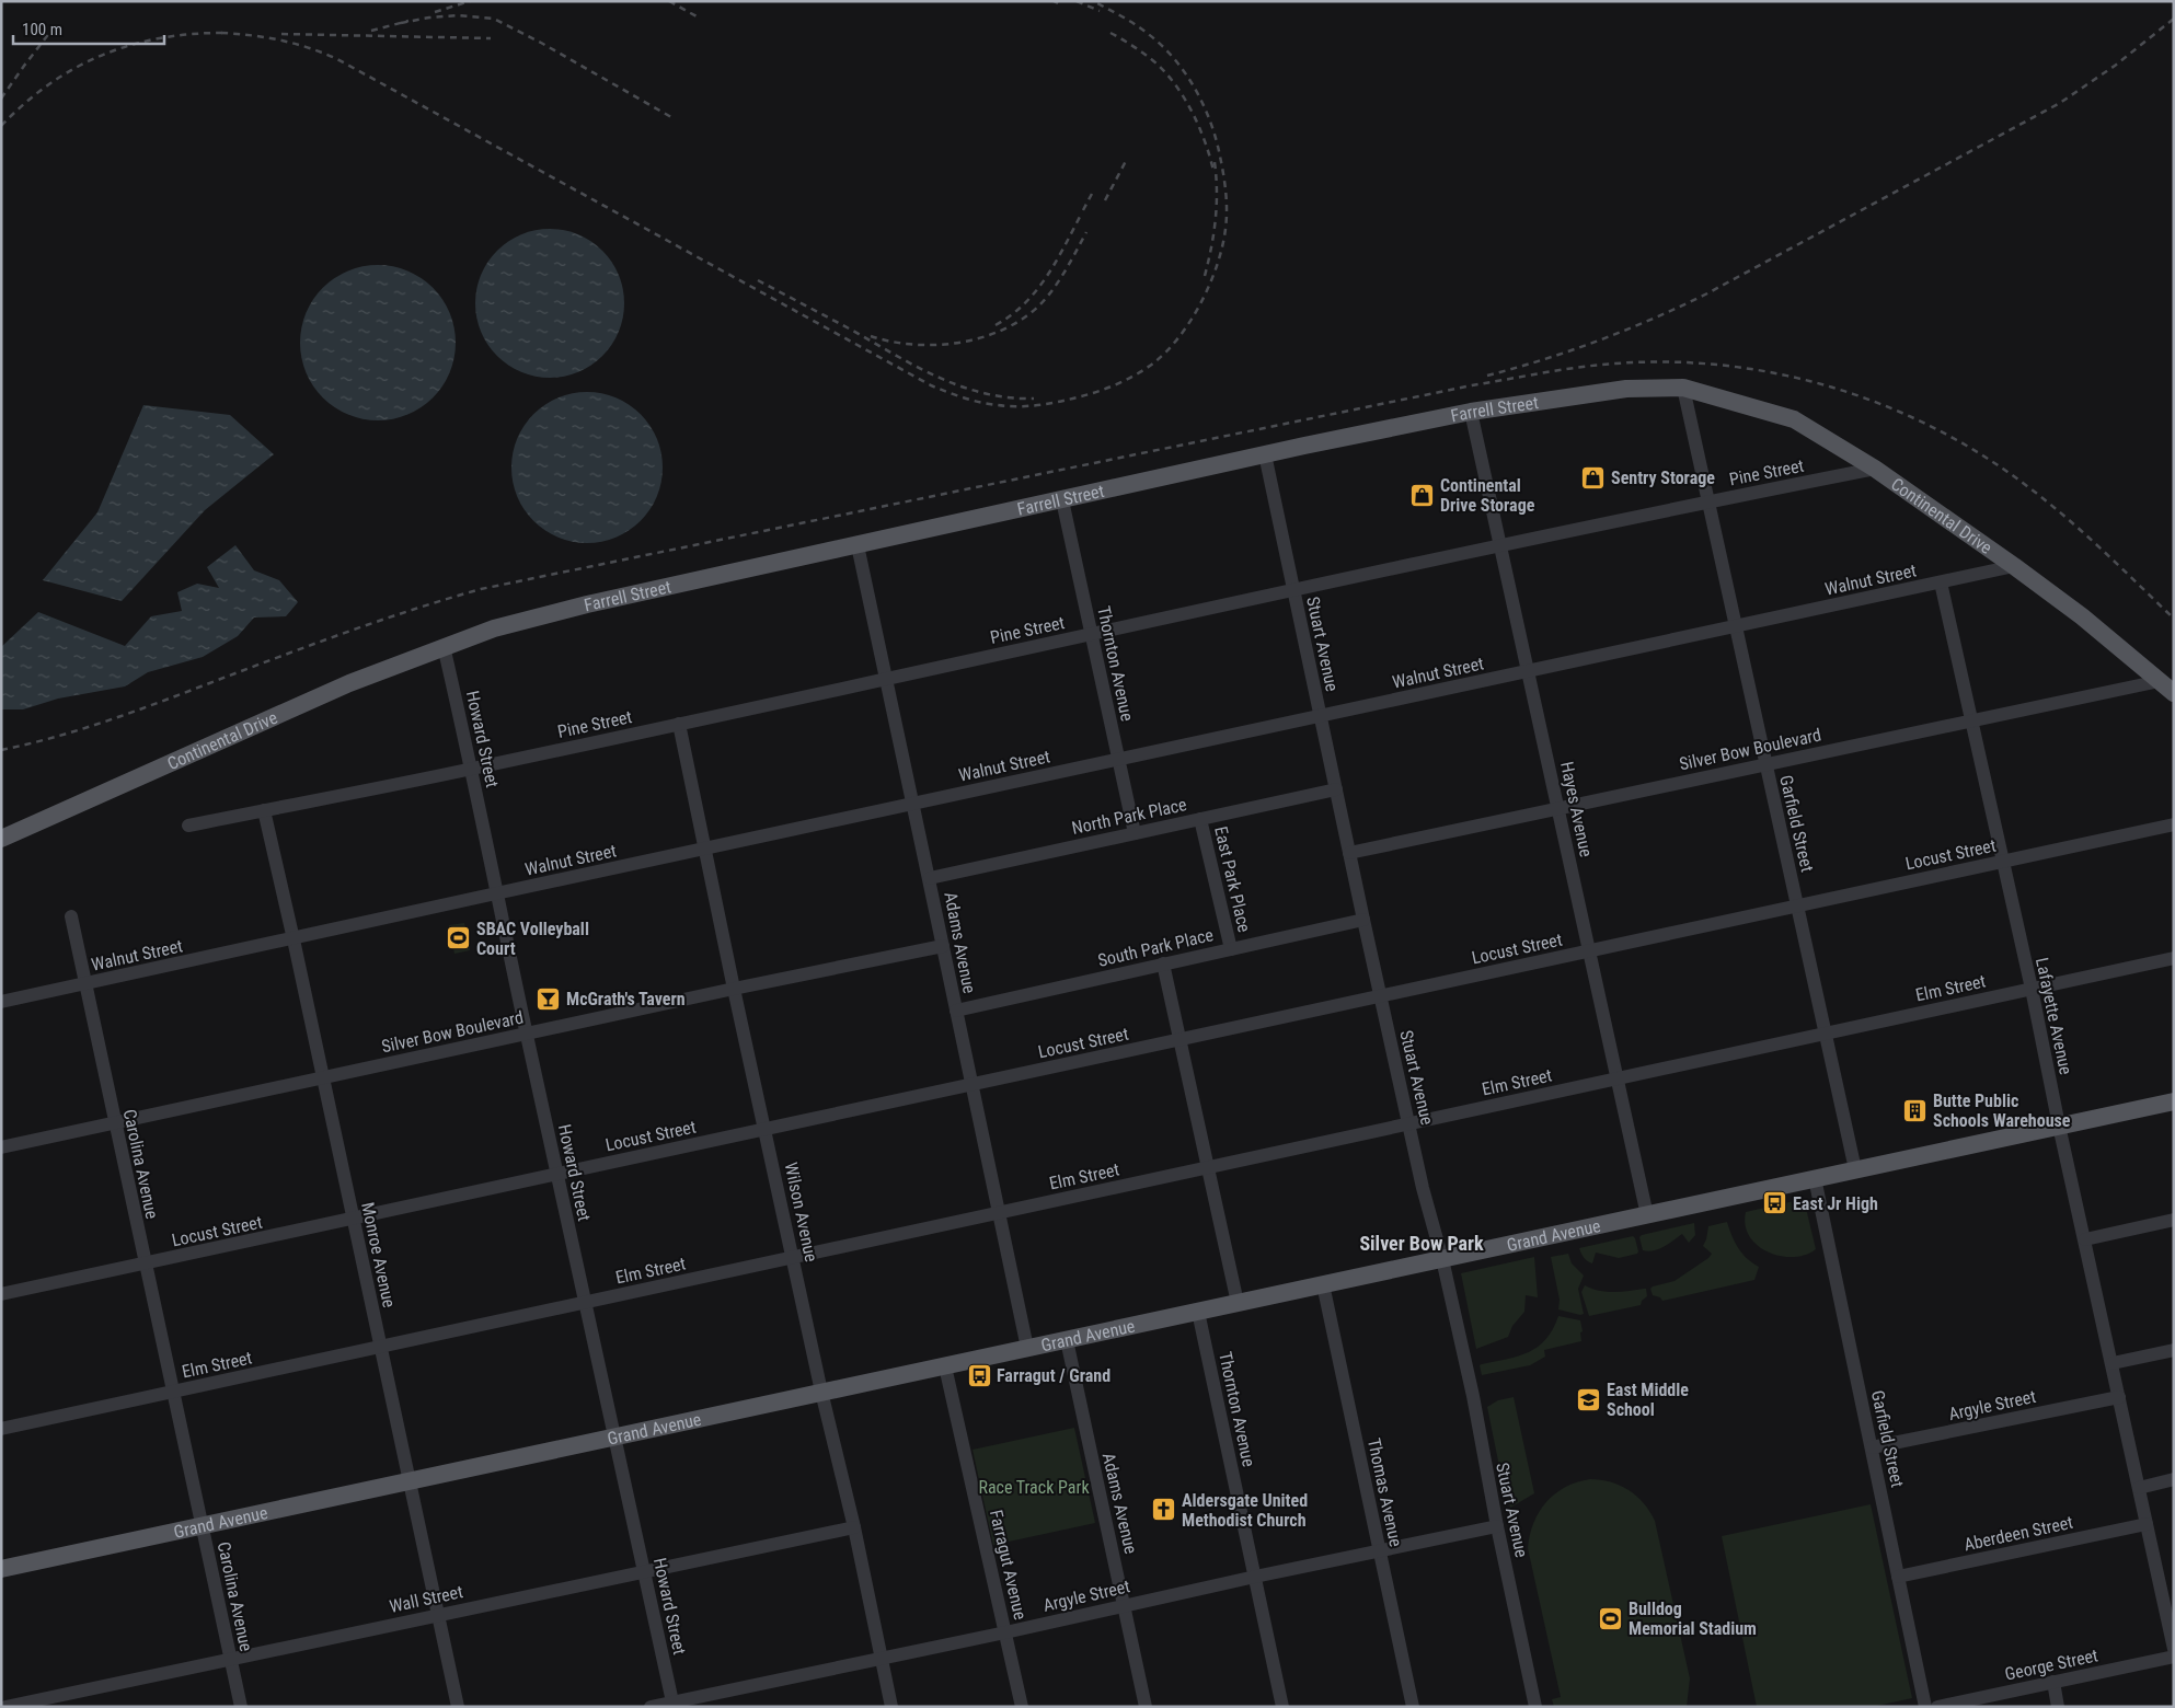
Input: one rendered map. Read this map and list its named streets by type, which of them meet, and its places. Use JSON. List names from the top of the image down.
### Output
{
  "streets": {
    "main road": ["Farrell Street", "Continental Drive", "Grand Avenue"],
    "street": [
      "Pine Street",
      "Walnut Street",
      "Stuart Avenue",
      "Thornton Avenue",
      "Howard Street",
      "Silver Bow Boulevard",
      "Hayes Avenue",
      "North Park Place",
      "Garfield Street",
      "Locust Street",
      "East Park Place",
      "Adams Avenue",
      "South Park Place",
      "Elm Street",
      "Lafayette Avenue",
      "Carolina Avenue",
      "Wilson Avenue",
      "Monroe Avenue",
      "Argyle Street",
      "Thomas Avenue",
      "Aberdeen Street",
      "Farragut Avenue",
      "Wall Street",
      "George Street"
    ]
  },
  "crossings": [
    ["Farrell Street", "Continental Drive"],
    ["Farrell Street", "Stuart Avenue"],
    ["Farrell Street", "Thornton Avenue"],
    ["Farrell Street", "Howard Street"],
    ["Farrell Street", "Hayes Avenue"],
    ["Farrell Street", "Garfield Street"],
    ["Farrell Street", "Adams Avenue"],
    ["Pine Street", "Continental Drive"],
    ["Pine Street", "Stuart Avenue"],
    ["Pine Street", "Thornton Avenue"],
    ["Pine Street", "Howard Street"],
    ["Pine Street", "Hayes Avenue"],
    ["Pine Street", "Garfield Street"],
    ["Pine Street", "Adams Avenue"],
    ["Pine Street", "Wilson Avenue"],
    ["Pine Street", "Monroe Avenue"],
    ["Continental Drive", "Walnut Street"],
    ["Continental Drive", "Howard Street"],
    ["Continental Drive", "Silver Bow Boulevard"],
    ["Continental Drive", "Garfield Street"],
    ["Walnut Street", "Stuart Avenue"],
    ["Walnut Street", "Thornton Avenue"],
    ["Walnut Street", "Howard Street"],
    ["Walnut Street", "Hayes Avenue"],
    ["Walnut Street", "Garfield Street"],
    ["Walnut Street", "Adams Avenue"],
    ["Walnut Street", "Lafayette Avenue"],
    ["Walnut Street", "Carolina Avenue"],
    ["Walnut Street", "Wilson Avenue"],
    ["Walnut Street", "Monroe Avenue"],
    ["Stuart Avenue", "Silver Bow Boulevard"],
    ["Stuart Avenue", "North Park Place"],
    ["Stuart Avenue", "Locust Street"],
    ["Stuart Avenue", "South Park Place"],
    ["Stuart Avenue", "Elm Street"],
    ["Stuart Avenue", "Grand Avenue"],
    ["Stuart Avenue", "Argyle Street"],
    ["Thornton Avenue", "North Park Place"],
    ["Thornton Avenue", "Grand Avenue"],
    ["Thornton Avenue", "Argyle Street"],
    ["Howard Street", "Silver Bow Boulevard"],
    ["Howard Street", "Locust Street"],
    ["Howard Street", "Elm Street"],
    ["Howard Street", "Grand Avenue"],
    ["Howard Street", "Argyle Street"],
    ["Howard Street", "Wall Street"],
    ["Silver Bow Boulevard", "Hayes Avenue"],
    ["Silver Bow Boulevard", "Garfield Street"],
    ["Silver Bow Boulevard", "Adams Avenue"],
    ["Silver Bow Boulevard", "Lafayette Avenue"],
    ["Silver Bow Boulevard", "Carolina Avenue"],
    ["Silver Bow Boulevard", "Wilson Avenue"],
    ["Silver Bow Boulevard", "Monroe Avenue"],
    ["Hayes Avenue", "Locust Street"],
    ["Hayes Avenue", "Elm Street"],
    ["Hayes Avenue", "Grand Avenue"],
    ["North Park Place", "East Park Place"],
    ["North Park Place", "Adams Avenue"],
    ["Garfield Street", "Locust Street"],
    ["Garfield Street", "Elm Street"],
    ["Garfield Street", "Grand Avenue"],
    ["Garfield Street", "Argyle Street"],
    ["Garfield Street", "Aberdeen Street"],
    ["Locust Street", "Adams Avenue"],
    ["Locust Street", "Lafayette Avenue"],
    ["Locust Street", "Carolina Avenue"],
    ["Locust Street", "Wilson Avenue"],
    ["Locust Street", "Monroe Avenue"],
    ["East Park Place", "South Park Place"],
    ["Adams Avenue", "South Park Place"],
    ["Adams Avenue", "Elm Street"],
    ["Adams Avenue", "Grand Avenue"],
    ["Adams Avenue", "Argyle Street"],
    ["Elm Street", "Lafayette Avenue"],
    ["Elm Street", "Carolina Avenue"],
    ["Elm Street", "Wilson Avenue"],
    ["Elm Street", "Monroe Avenue"],
    ["Lafayette Avenue", "Grand Avenue"],
    ["Lafayette Avenue", "Argyle Street"],
    ["Lafayette Avenue", "Aberdeen Street"],
    ["Carolina Avenue", "Grand Avenue"],
    ["Carolina Avenue", "Wall Street"],
    ["Wilson Avenue", "Grand Avenue"],
    ["Wilson Avenue", "Argyle Street"],
    ["Wilson Avenue", "Wall Street"],
    ["Grand Avenue", "Monroe Avenue"],
    ["Grand Avenue", "Thomas Avenue"],
    ["Grand Avenue", "Farragut Avenue"],
    ["Monroe Avenue", "Wall Street"],
    ["Argyle Street", "Thomas Avenue"],
    ["Argyle Street", "Farragut Avenue"]
  ],
  "districts": ["Silver Bow Park"],
  "parks": ["Race Track Park"],
  "places": {
    "shop": ["Sentry Storage", "Continental Drive Storage"],
    "sports": ["SBAC Volleyball Court", "Bulldog Memorial Stadium"],
    "bar": ["McGrath's Tavern"],
    "building": ["Butte Public Schools Warehouse"],
    "bus stop": ["East Jr High", "Farragut / Grand"],
    "school or university": ["East Middle School"],
    "church": ["Aldersgate United Methodist Church"]
  },
  "scale_bar": "100 m"
}
